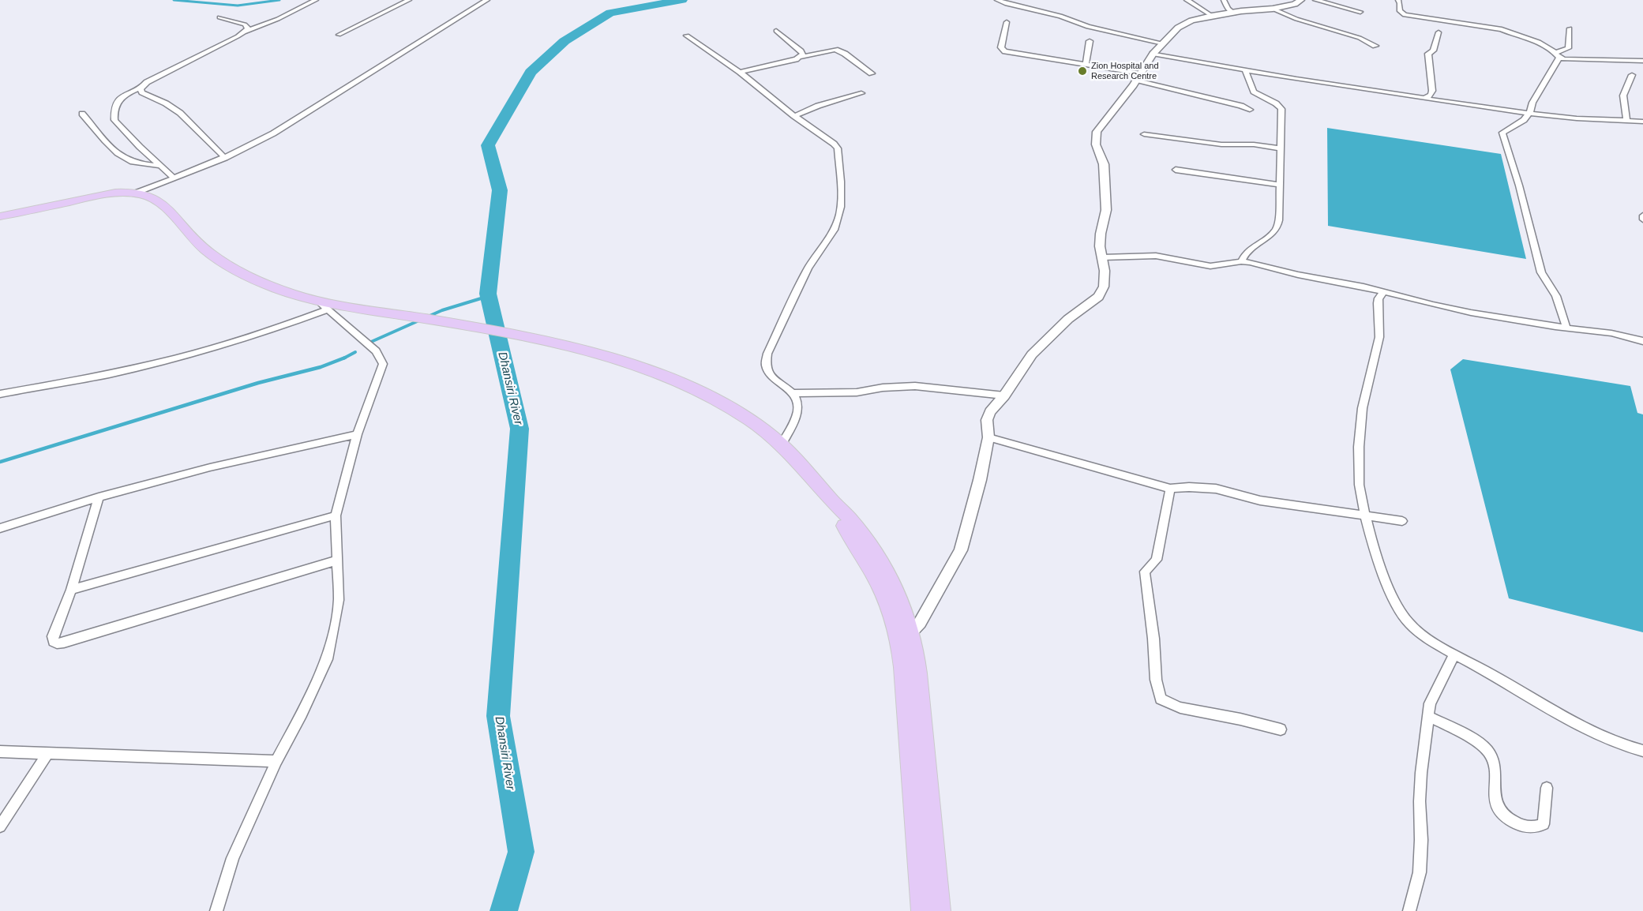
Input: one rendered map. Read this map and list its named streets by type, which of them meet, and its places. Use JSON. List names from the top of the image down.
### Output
{
  "water": ["Dhansiri River"],
  "places": ["Zion Hospital and Research Centre"]
}
